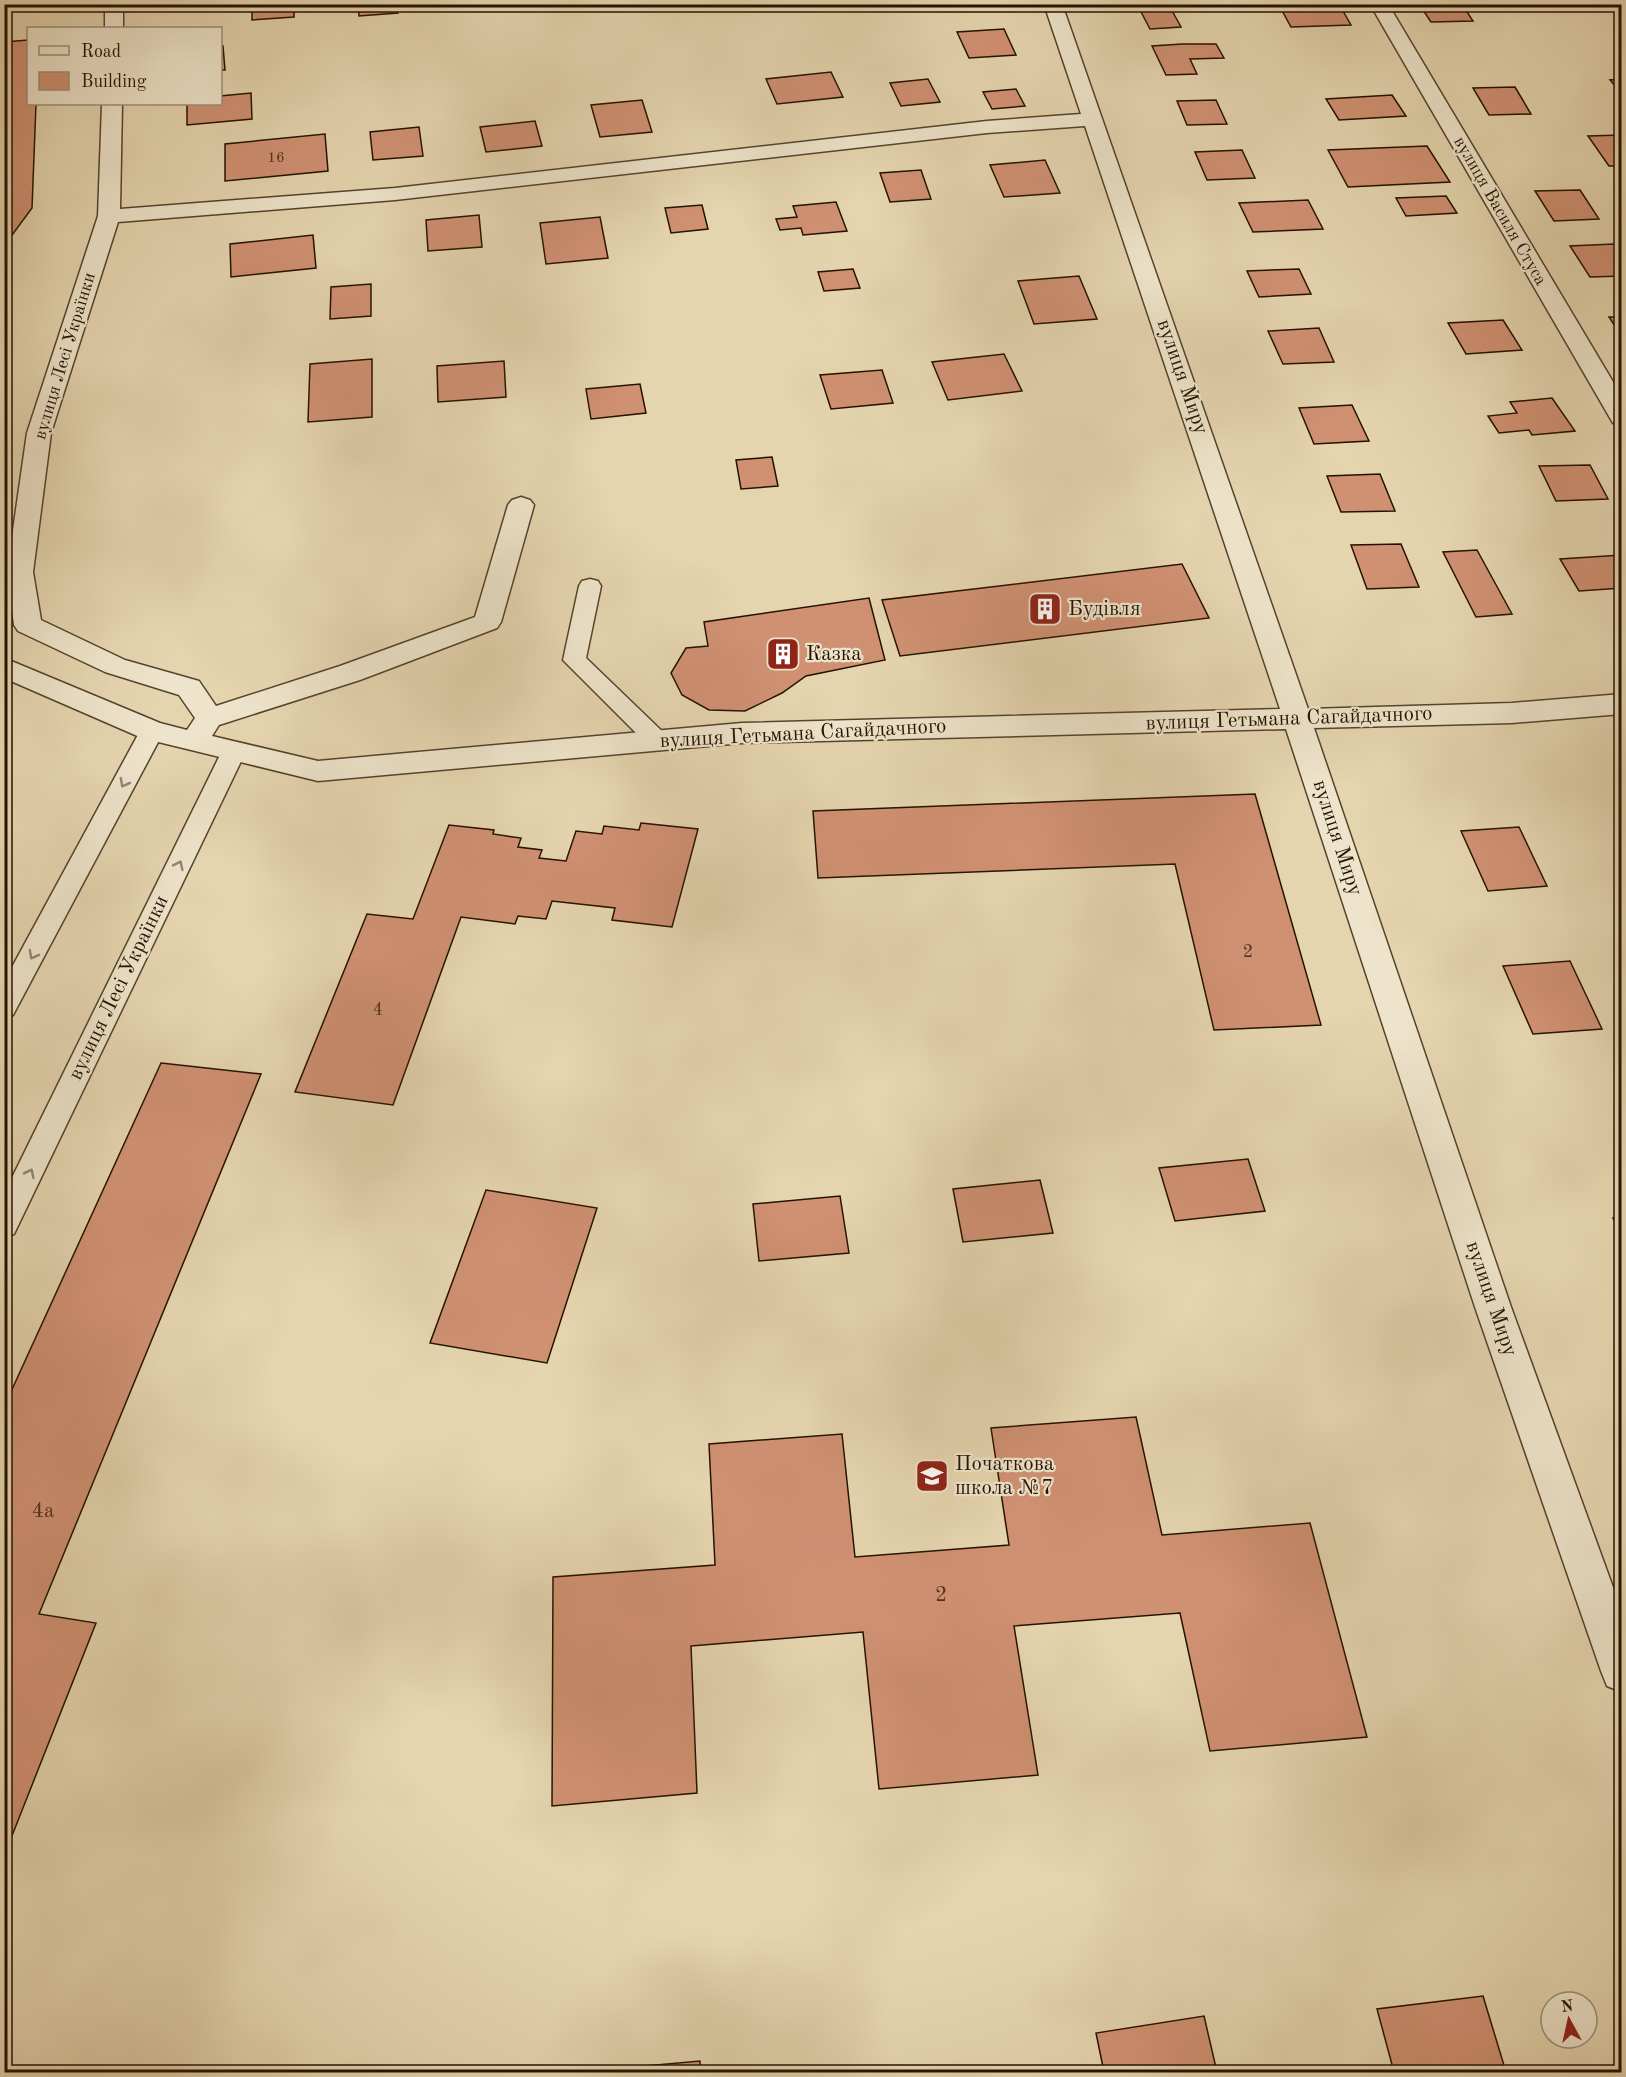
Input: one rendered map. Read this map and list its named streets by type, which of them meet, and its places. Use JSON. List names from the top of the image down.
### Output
{
  "streets": {
    "street": [
      "вулиця Василя Стуса",
      "вулиця Лесі Українки",
      "вулиця Миру",
      "вулиця Гетьмана Сагайдачного"
    ]
  },
  "crossings": [
    ["вулиця Лесі Українки", "вулиця Гетьмана Сагайдачного"],
    ["вулиця Миру", "вулиця Гетьмана Сагайдачного"]
  ],
  "one_way": ["вулиця Лесі Українки"],
  "places": {
    "building": ["Будівля", "Казка"],
    "school or university": ["Початкова школа №7"]
  },
  "house_numbers": [
    "16",
    "2",
    "4",
    "4а",
    "2"
  ],
  "legend": ["Road", "Building"],
  "north": "top"
}
